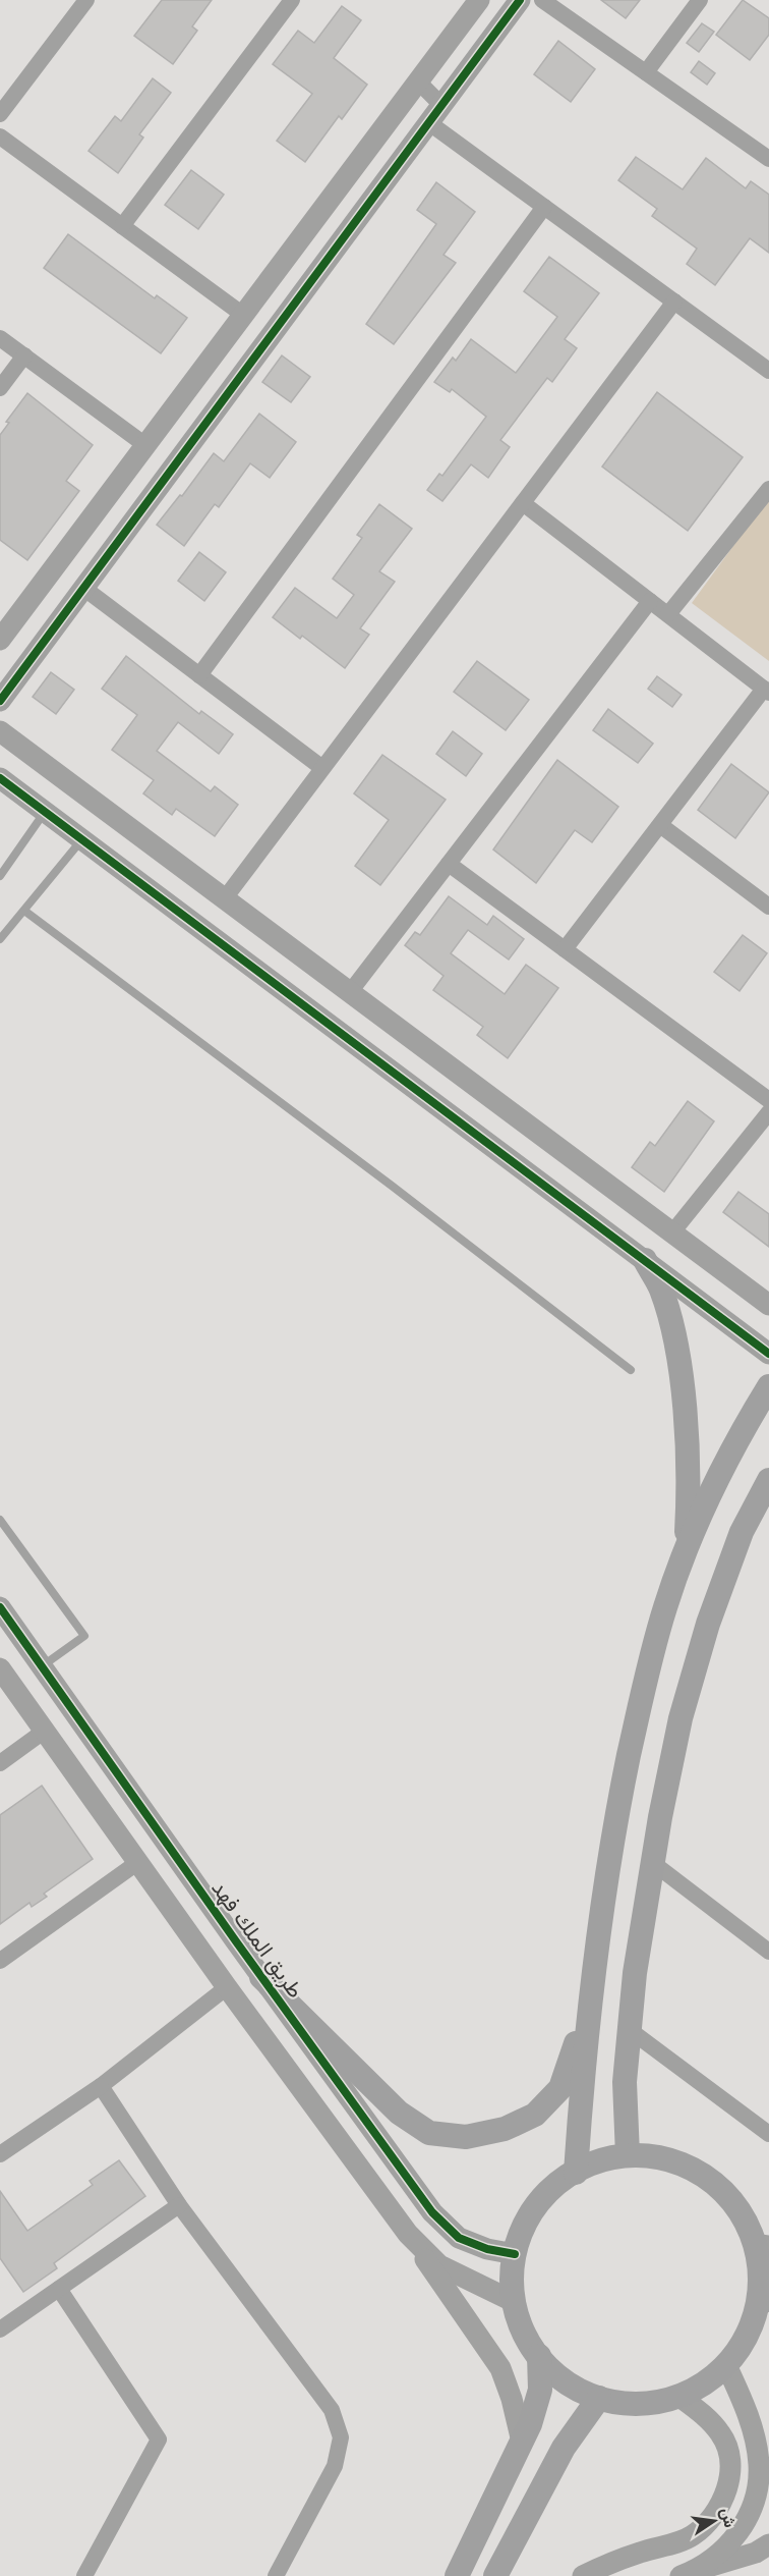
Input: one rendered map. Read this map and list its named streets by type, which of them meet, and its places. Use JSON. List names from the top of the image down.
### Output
{
  "streets": {
    "street": ["طريق الملك فهد"]
  },
  "north": "right"
}
